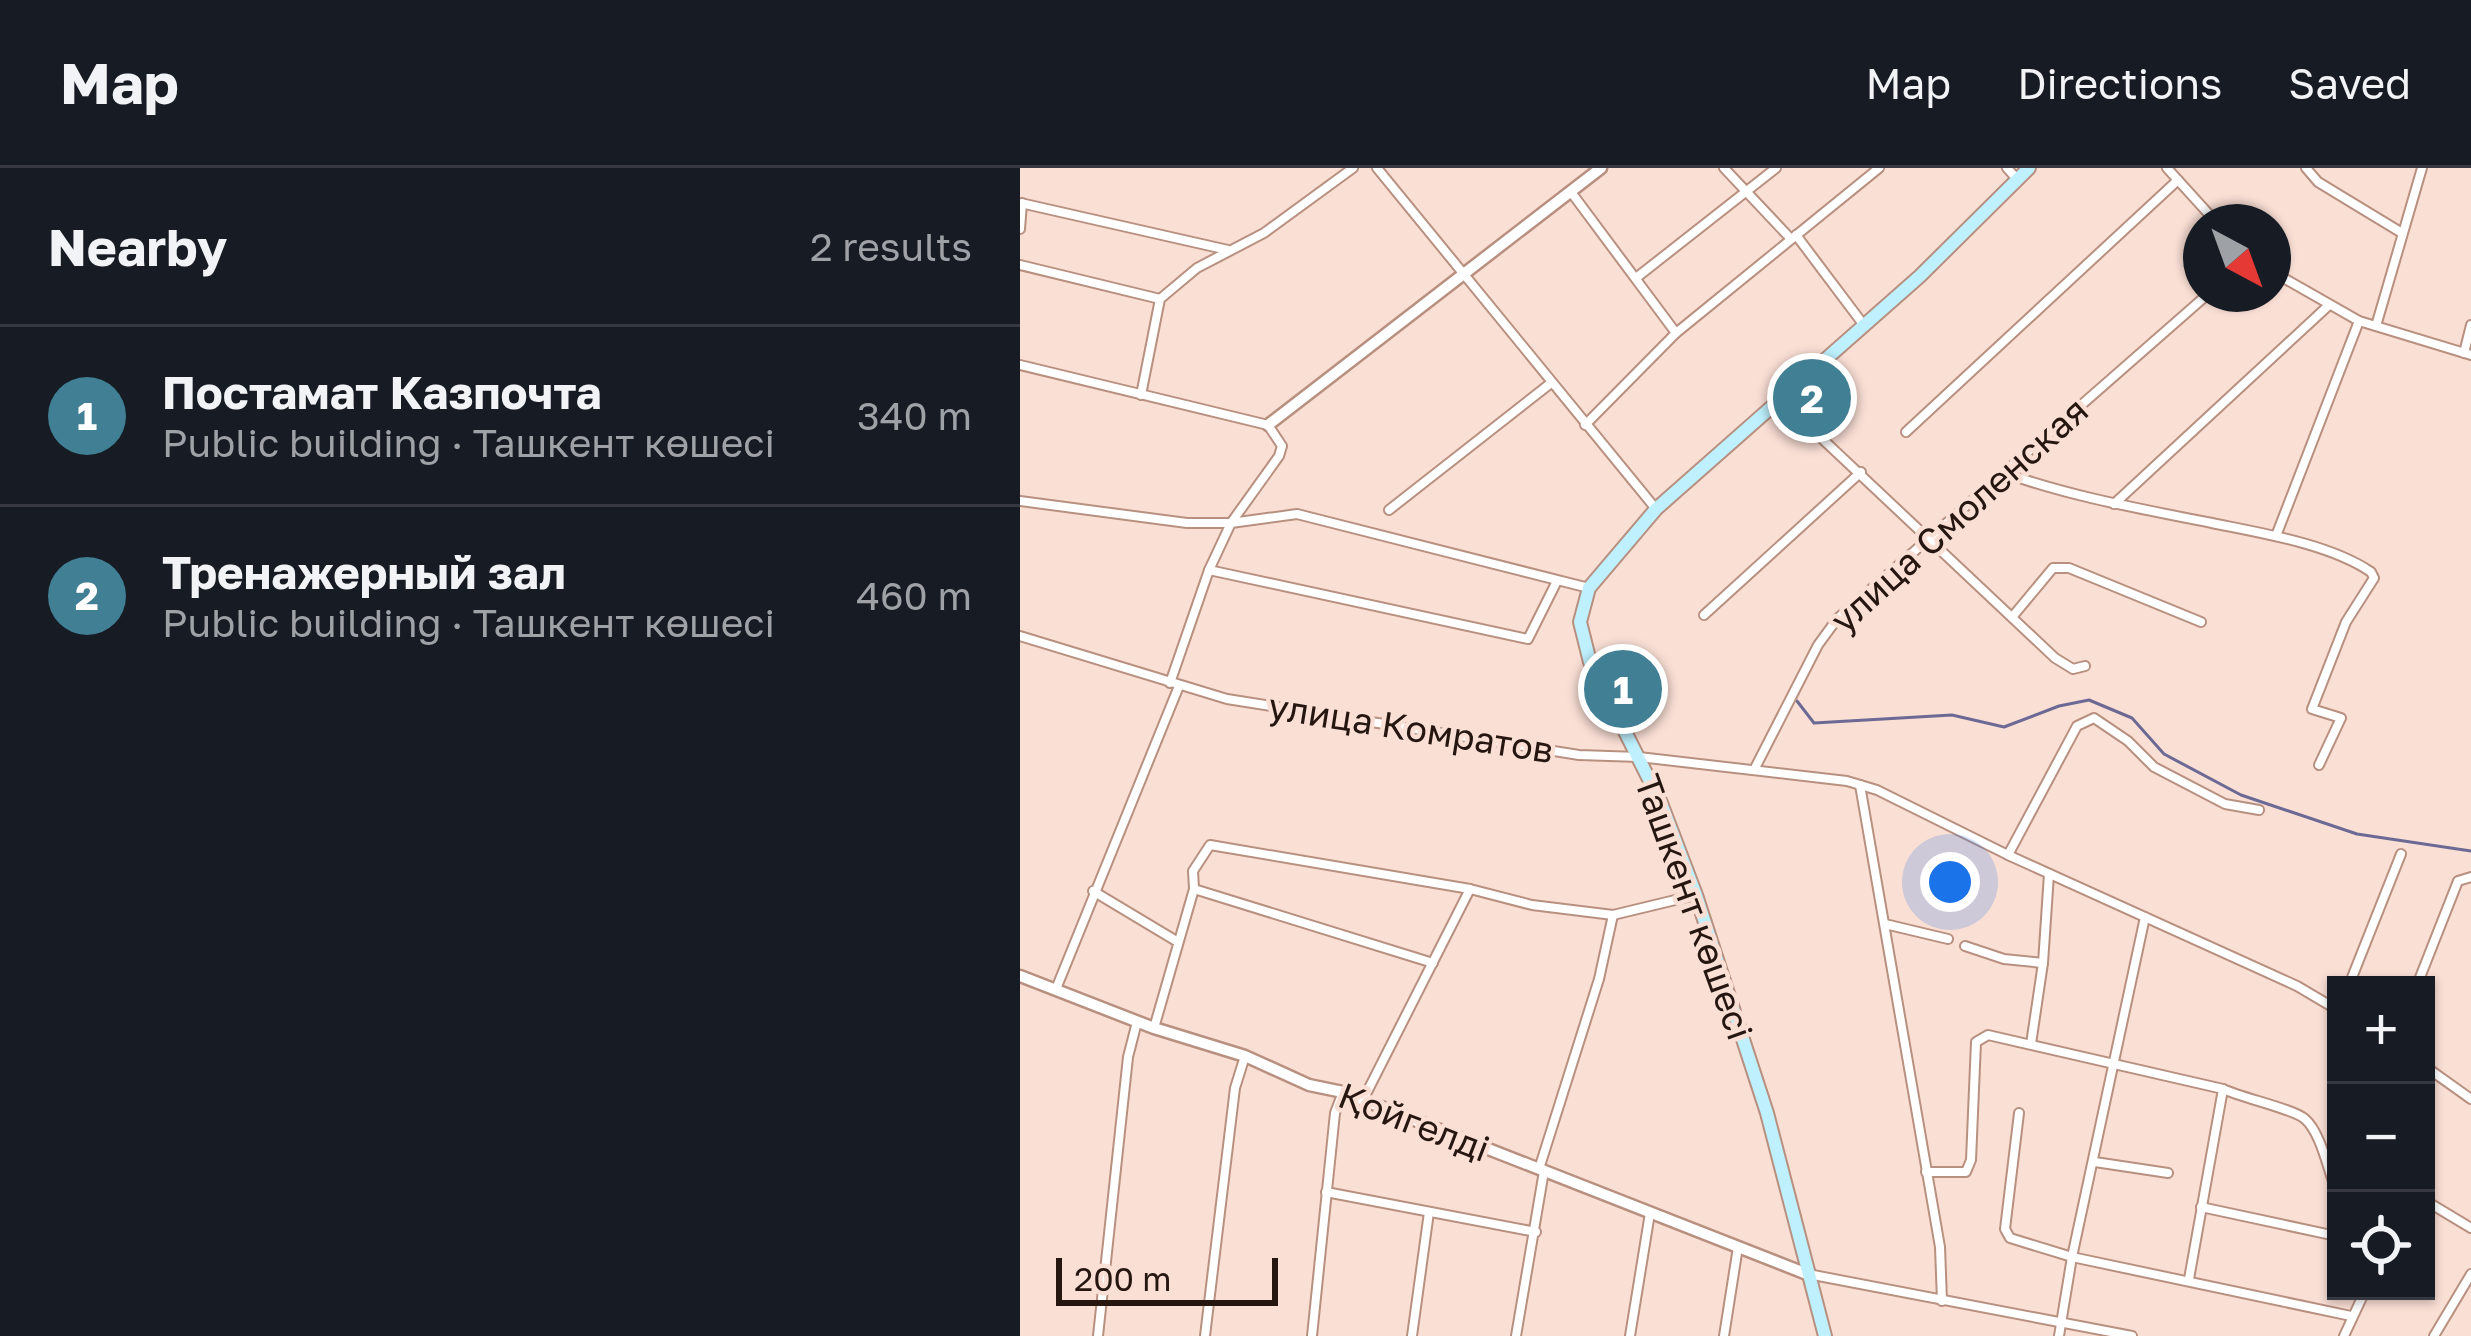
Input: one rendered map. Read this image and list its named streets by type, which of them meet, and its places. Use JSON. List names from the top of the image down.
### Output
{
  "streets": {
    "main road": ["Ташкент көшесі"],
    "street": ["улица Смоленская", "улица Комратов", "Қойгелді"]
  },
  "crossings": [
    ["улица Смоленская", "улица Комратов"],
    ["улица Комратов", "Ташкент көшесі"],
    ["Ташкент көшесі", "Қойгелді"]
  ],
  "scale_bar": "200 m",
  "north": "bottom right",
  "page": {
    "header": "Map",
    "nav": ["Map", "Directions", "Saved"],
    "heading": ["Nearby", "2 results"],
    "list": [
      {
        "mark": "1",
        "name": "Постамат Казпочта",
        "note": "Public building · Ташкент көшесі",
        "value": "340 m"
      },
      {
        "mark": "2",
        "name": "Тренажерный зал",
        "note": "Public building · Ташкент көшесі",
        "value": "460 m"
      }
    ],
    "pins": ["2", "1"],
    "map_buttons": ["+", "−"],
    "scale": "200 m"
  }
}
